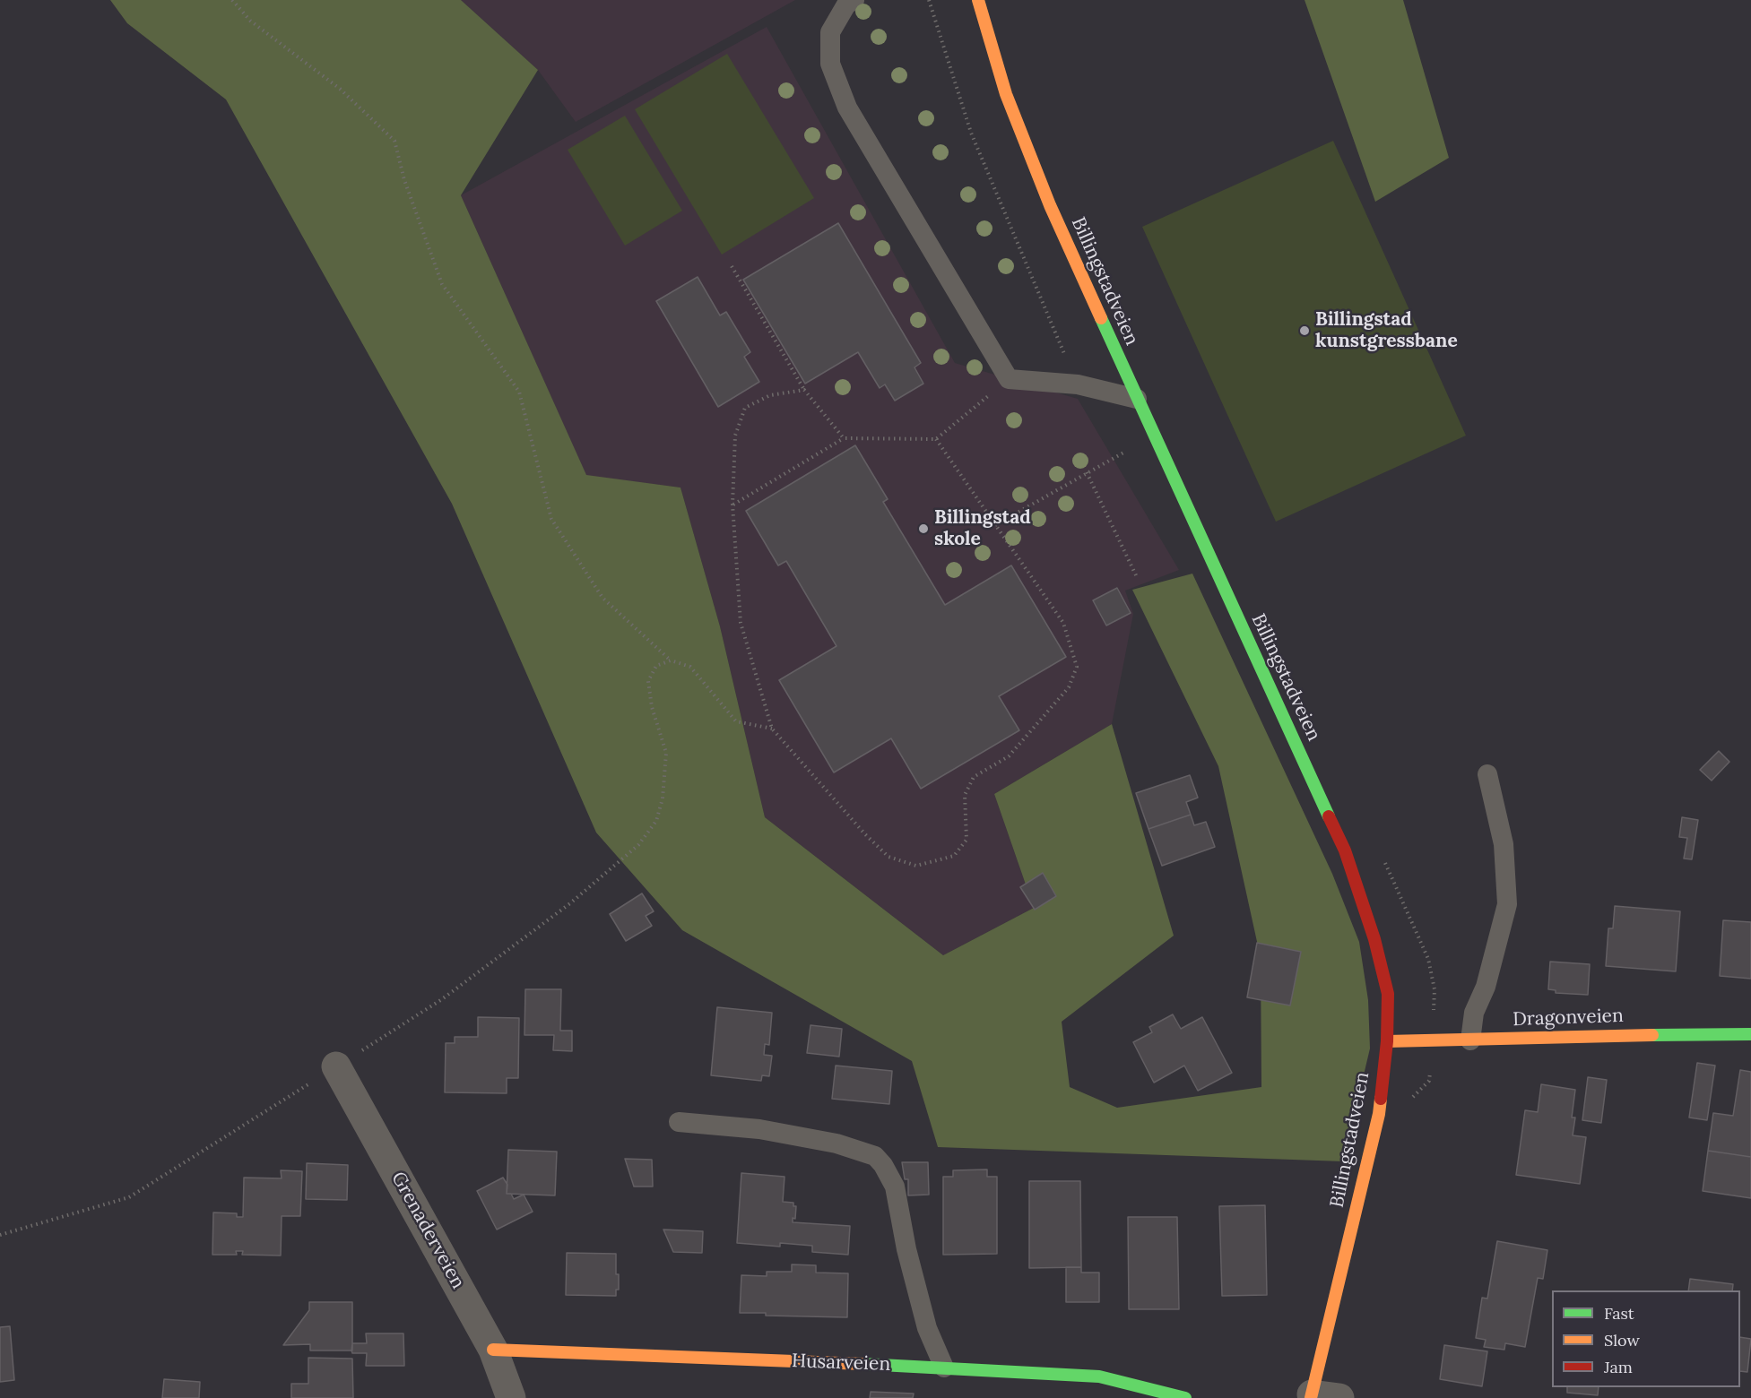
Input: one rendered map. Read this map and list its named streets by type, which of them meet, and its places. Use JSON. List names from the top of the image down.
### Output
{
  "streets": {
    "main road": ["Billingstadveien", "Dragonveien", "Husarveien"],
    "street": ["Grenaderveien"]
  },
  "crossings": [
    ["Billingstadveien", "Dragonveien"],
    ["Grenaderveien", "Husarveien"]
  ],
  "places": ["Billingstad kunstgressbane", "Billingstad skole"],
  "legend": ["Fast", "Slow", "Jam"]
}
